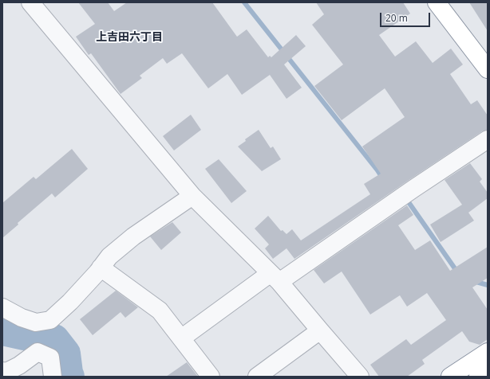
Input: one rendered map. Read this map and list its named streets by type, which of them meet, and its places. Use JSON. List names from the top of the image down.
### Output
{
  "districts": ["上吉田六丁目"],
  "scale_bar": "20 m"
}
